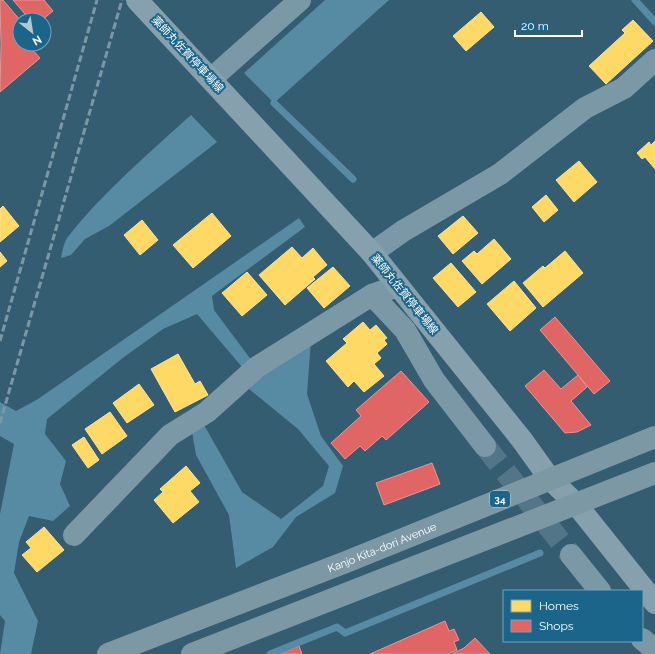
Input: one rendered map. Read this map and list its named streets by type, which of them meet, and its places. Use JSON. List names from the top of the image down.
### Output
{
  "streets": {
    "highway": ["34", "Kanjo Kita-dori Avenue"],
    "main road": ["薬師丸佐賀停車場線"]
  },
  "crossings": [
    ["薬師丸佐賀停車場線", "Kanjo Kita-dori Avenue"]
  ],
  "legend": ["Homes", "Shops"],
  "scale_bar": "20 m",
  "north": "bottom right"
}
